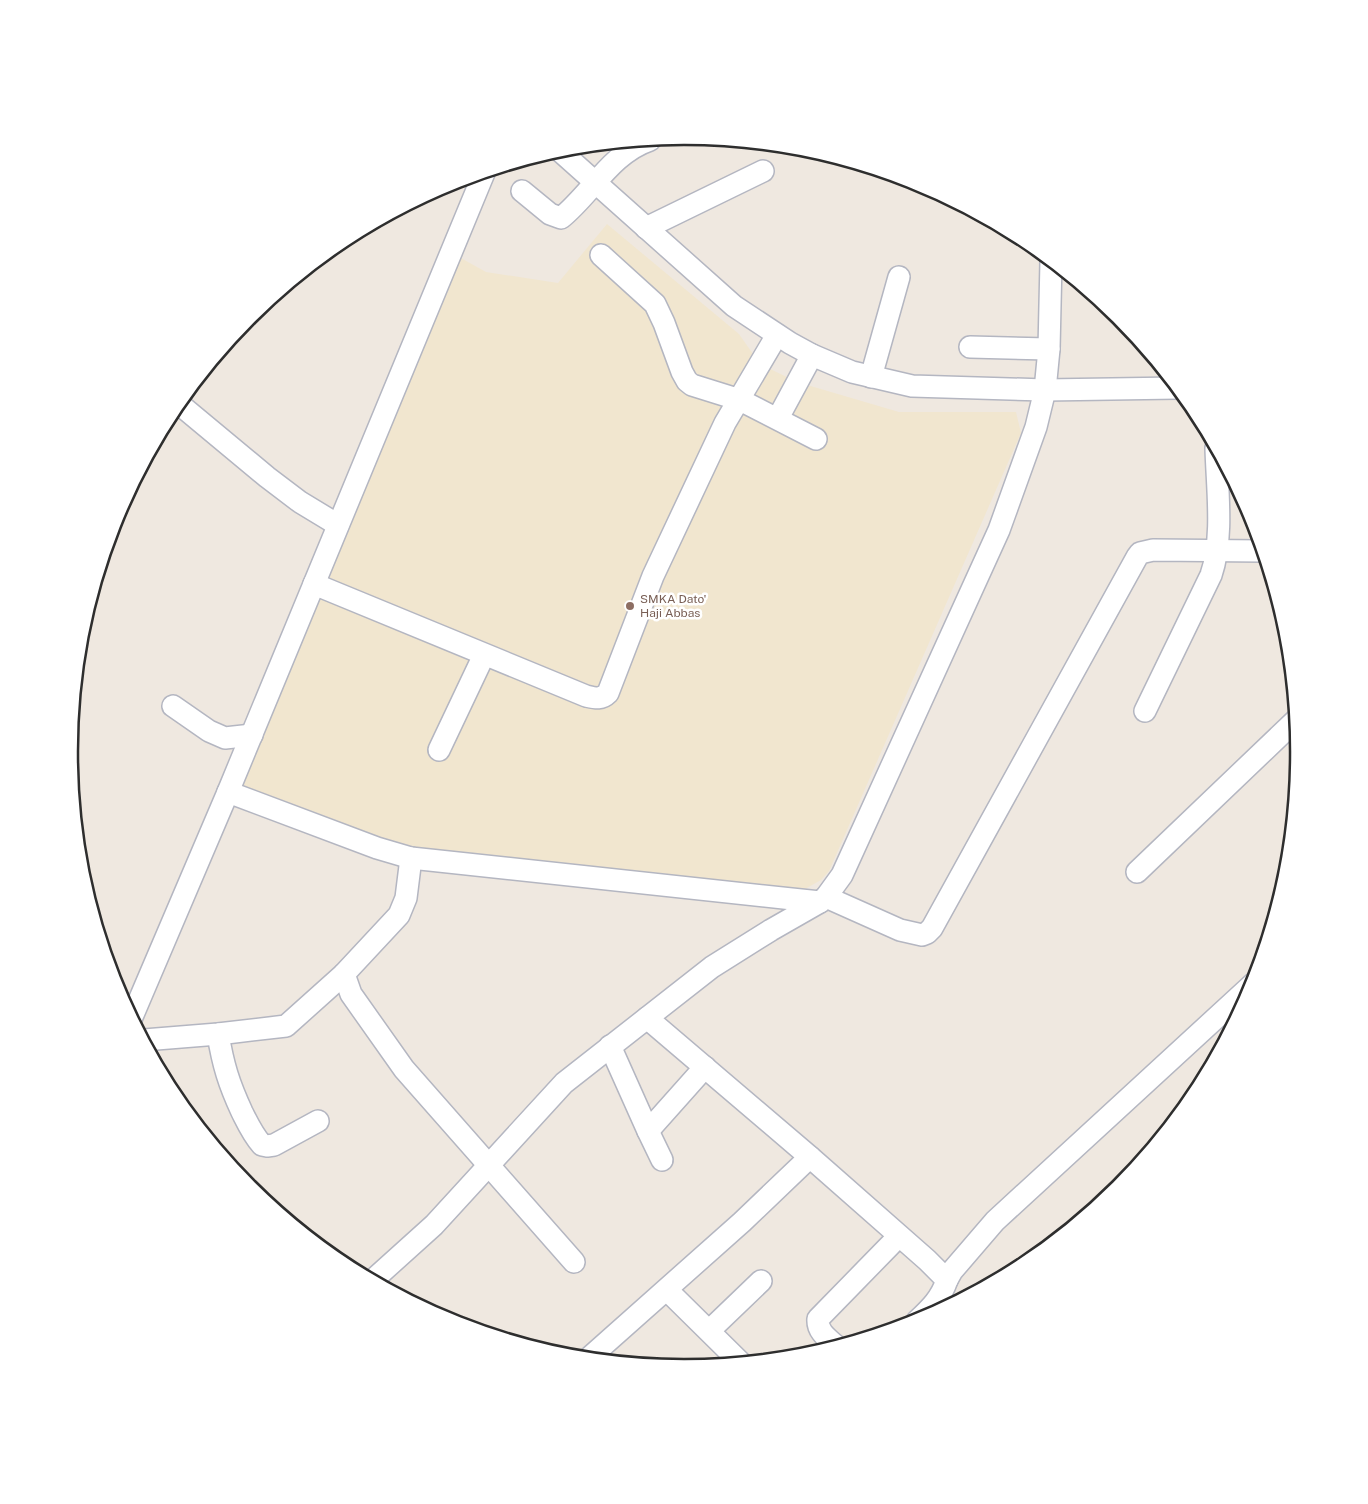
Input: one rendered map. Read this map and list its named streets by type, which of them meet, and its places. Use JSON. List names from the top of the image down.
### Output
{
  "places": ["SMKA Dato' Haji Abbas"]
}
